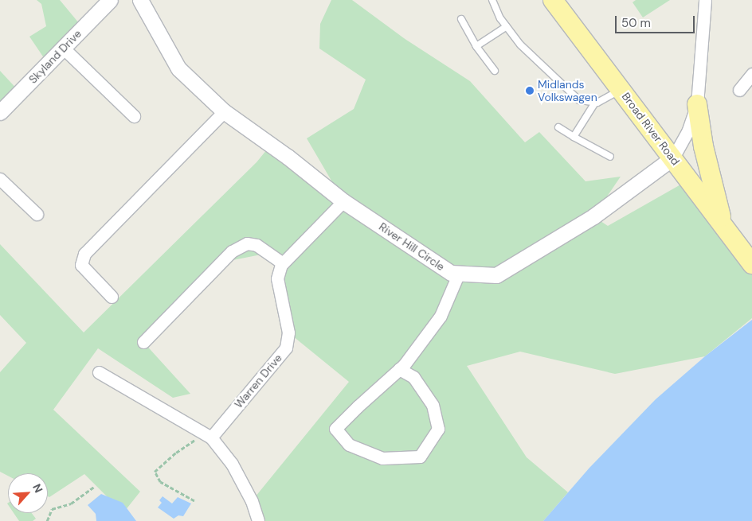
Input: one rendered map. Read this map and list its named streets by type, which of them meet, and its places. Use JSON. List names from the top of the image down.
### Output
{
  "streets": {
    "main road": ["Broad River Road"],
    "street": ["Skyland Drive", "River Hill Circle", "Warren Drive"]
  },
  "crossings": [
    ["Broad River Road", "River Hill Circle"],
    ["River Hill Circle", "Warren Drive"]
  ],
  "places": ["Midlands Volkswagen"],
  "scale_bar": "50 m",
  "north": "top right"
}
